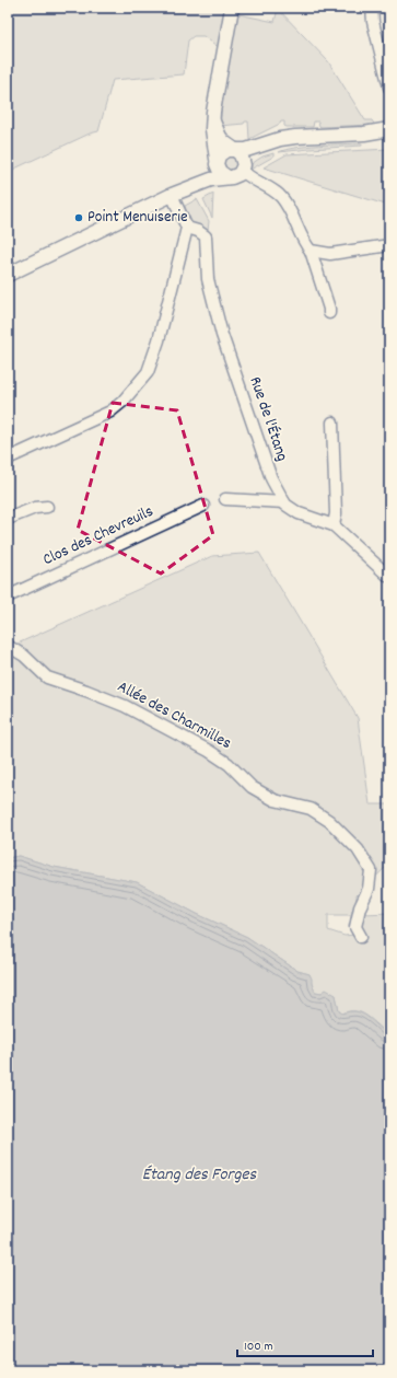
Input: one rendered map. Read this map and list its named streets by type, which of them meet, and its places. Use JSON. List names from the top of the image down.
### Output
{
  "streets": {
    "street": ["Rue de l'Étang", "Clos des Chevreuils", "Allée des Charmilles"]
  },
  "water": ["Étang des Forges"],
  "places": ["Point Menuiserie"],
  "scale_bar": "100 m"
}
